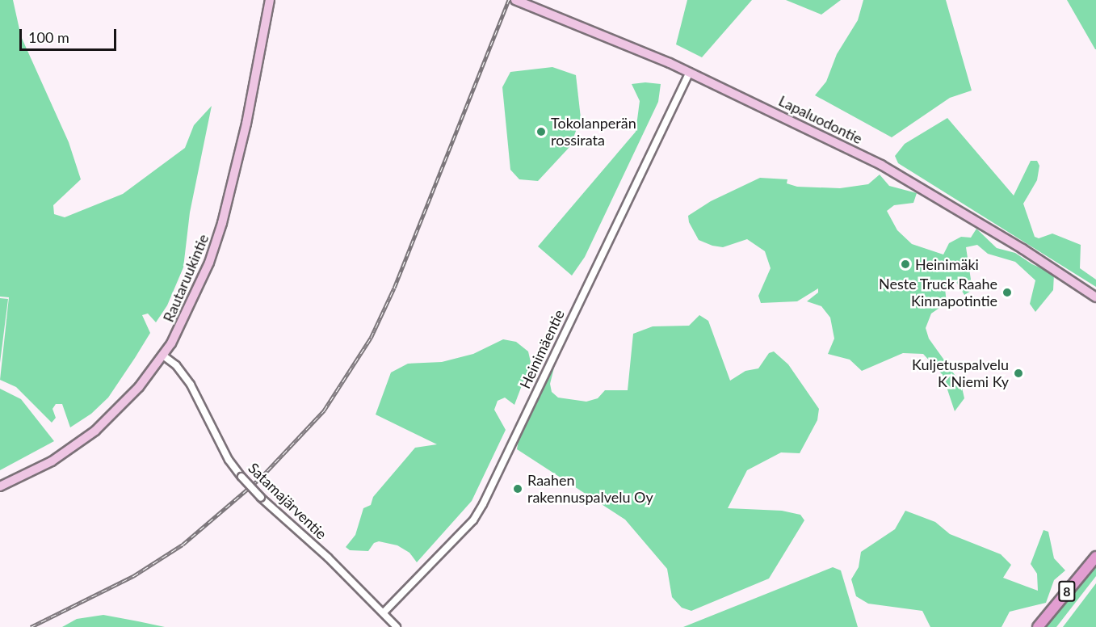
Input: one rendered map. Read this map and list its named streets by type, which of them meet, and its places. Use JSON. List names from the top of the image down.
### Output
{
  "streets": {
    "highway": ["8"],
    "main road": ["Lapaluodontie", "Rautaruukintie"],
    "street": ["Heinimäentie", "Satamajärventie"]
  },
  "crossings": [
    ["Lapaluodontie", "Heinimäentie"],
    ["Rautaruukintie", "Satamajärventie"],
    ["Heinimäentie", "Satamajärventie"]
  ],
  "places": [
    "Tokolanperän rossirata",
    "Heinimäki",
    "Neste Truck Raahe Kinnapotintie",
    "Kuljetuspalvelu K Niemi Ky",
    "Raahen rakennuspalvelu Oy"
  ],
  "scale_bar": "100 m"
}
